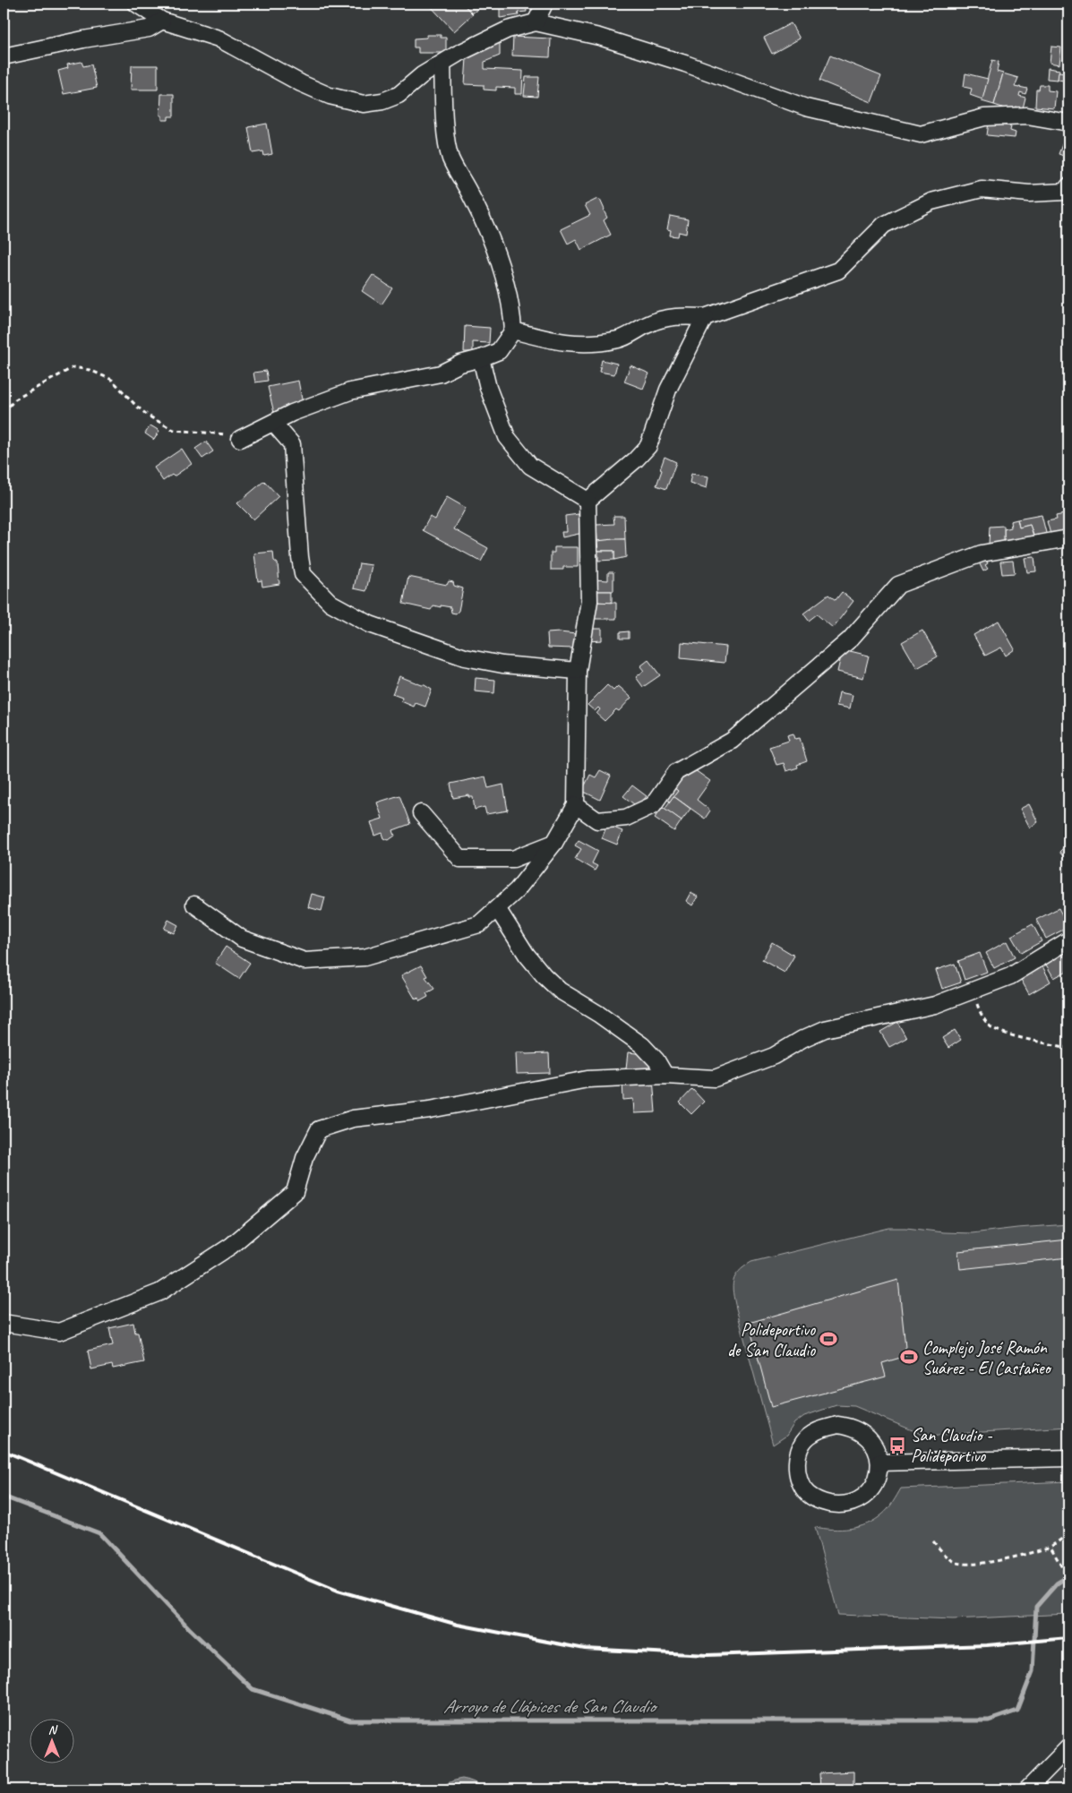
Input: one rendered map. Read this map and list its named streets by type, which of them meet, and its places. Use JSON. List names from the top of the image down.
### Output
{
  "water": ["Arroyo de Llápices de San Claudio"],
  "places": {
    "sports": ["Polideportivo de San Claudio", "Complejo José Ramón Suárez - El Castañeo"],
    "bus stop": ["San Claudio - Polideportivo"]
  },
  "north": "top"
}
